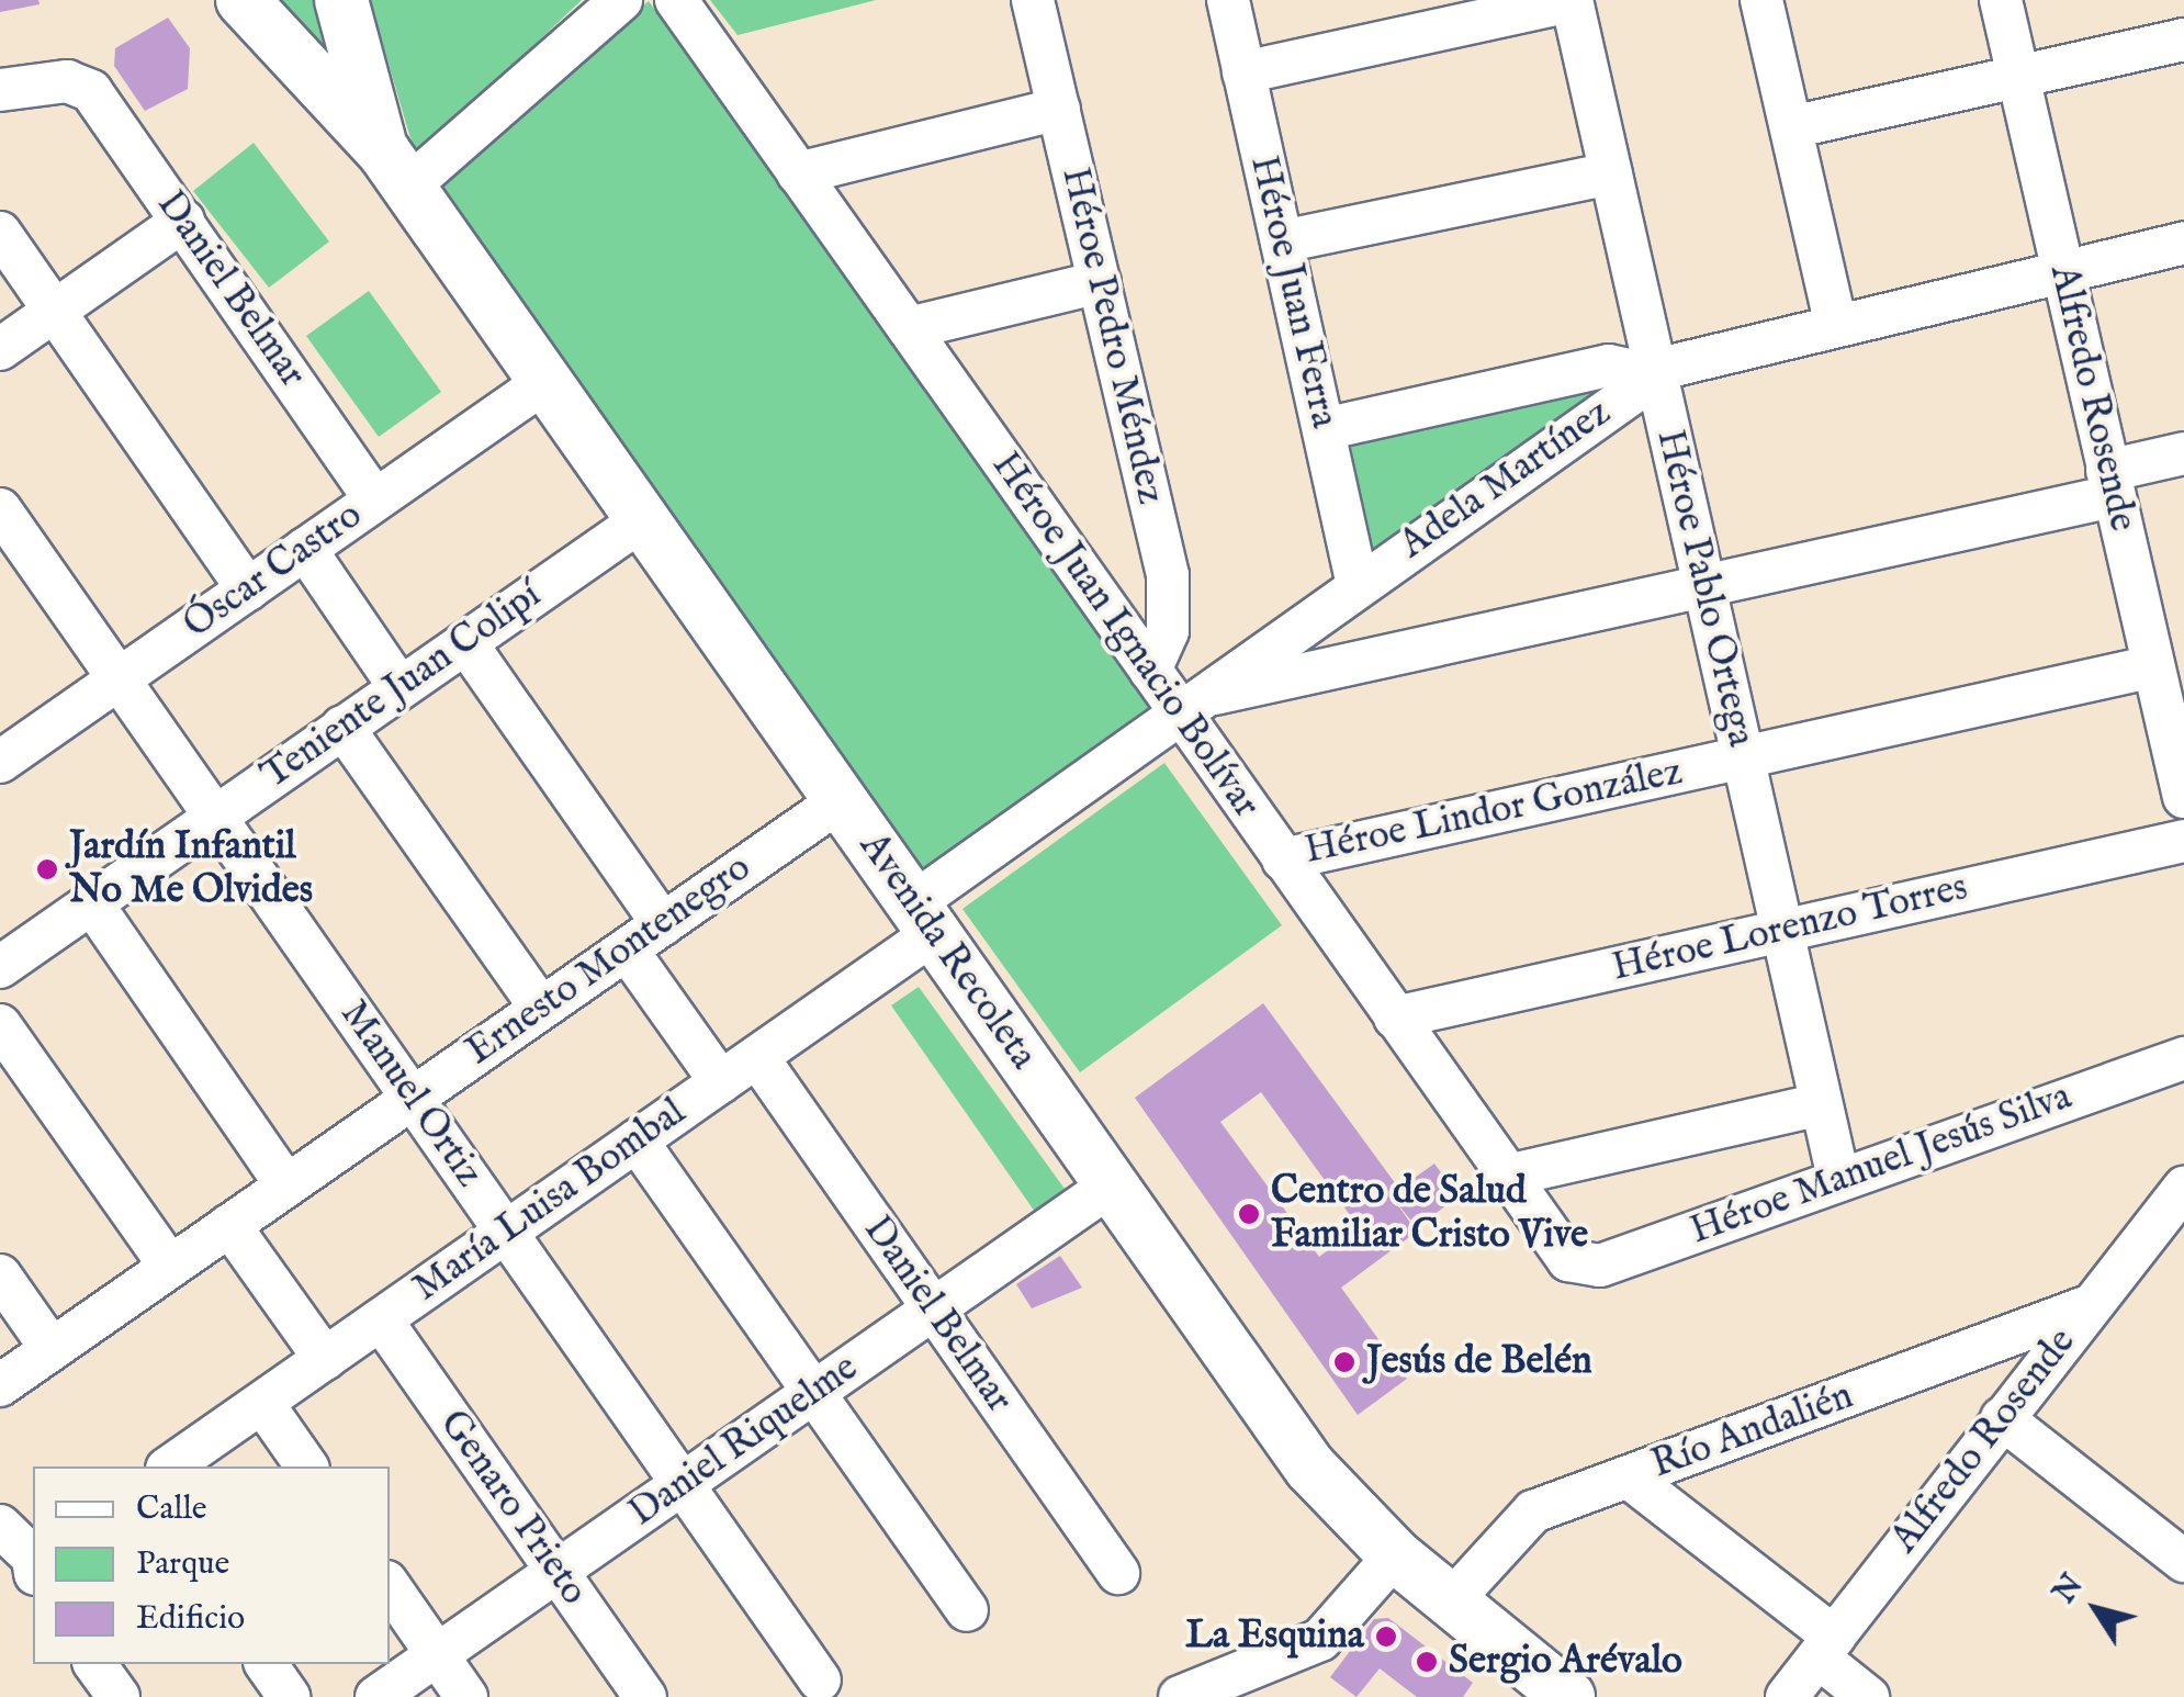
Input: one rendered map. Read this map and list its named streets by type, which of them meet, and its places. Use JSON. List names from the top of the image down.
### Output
{
  "streets": {
    "main road": ["Avenida Recoleta"],
    "street": [
      "Daniel Belmar",
      "Héroe Juan Ferra",
      "Héroe Pedro Méndez",
      "Alfredo Rosende",
      "Adela Martínez",
      "Óscar Castro",
      "Héroe Pablo Ortega",
      "Héroe Juan Ignacio Bolívar",
      "Teniente Juan Colipí",
      "Héroe Lindor González",
      "Héroe Lorenzo Torres",
      "Ernesto Montenegro",
      "Manuel Ortiz",
      "Héroe Manuel Jesús Silva",
      "María Luisa Bombal",
      "Río Andalién",
      "Daniel Riquelme",
      "Genaro Prieto"
    ]
  },
  "crossings": [
    ["Daniel Belmar", "Óscar Castro"],
    ["Daniel Belmar", "María Luisa Bombal"],
    ["Daniel Belmar", "Daniel Riquelme"],
    ["Héroe Juan Ferra", "Adela Martínez"],
    ["Héroe Pedro Méndez", "Héroe Juan Ignacio Bolívar"],
    ["Alfredo Rosende", "Adela Martínez"],
    ["Alfredo Rosende", "Héroe Lindor González"],
    ["Alfredo Rosende", "Río Andalién"],
    ["Adela Martínez", "Héroe Pablo Ortega"],
    ["Adela Martínez", "Héroe Juan Ignacio Bolívar"],
    ["Adela Martínez", "Avenida Recoleta"],
    ["Adela Martínez", "María Luisa Bombal"],
    ["Óscar Castro", "Avenida Recoleta"],
    ["Óscar Castro", "Manuel Ortiz"],
    ["Héroe Pablo Ortega", "Héroe Lindor González"],
    ["Héroe Pablo Ortega", "Héroe Lorenzo Torres"],
    ["Héroe Pablo Ortega", "Héroe Manuel Jesús Silva"],
    ["Héroe Juan Ignacio Bolívar", "Héroe Lindor González"],
    ["Héroe Juan Ignacio Bolívar", "Héroe Lorenzo Torres"],
    ["Héroe Juan Ignacio Bolívar", "Héroe Manuel Jesús Silva"],
    ["Teniente Juan Colipí", "Avenida Recoleta"],
    ["Teniente Juan Colipí", "Manuel Ortiz"],
    ["Avenida Recoleta", "Ernesto Montenegro"],
    ["Avenida Recoleta", "María Luisa Bombal"],
    ["Avenida Recoleta", "Río Andalién"],
    ["Avenida Recoleta", "Daniel Riquelme"],
    ["Ernesto Montenegro", "Manuel Ortiz"],
    ["Manuel Ortiz", "María Luisa Bombal"],
    ["Manuel Ortiz", "Daniel Riquelme"],
    ["María Luisa Bombal", "Genaro Prieto"],
    ["Daniel Riquelme", "Genaro Prieto"]
  ],
  "places": [
    "Jardín Infantil No Me Olvides",
    "Centro de Salud Familiar Cristo Vive",
    "Jesús de Belén",
    "La Esquina",
    "Sergio Arévalo"
  ],
  "legend": ["Calle", "Parque", "Edificio"],
  "north": "top left"
}
